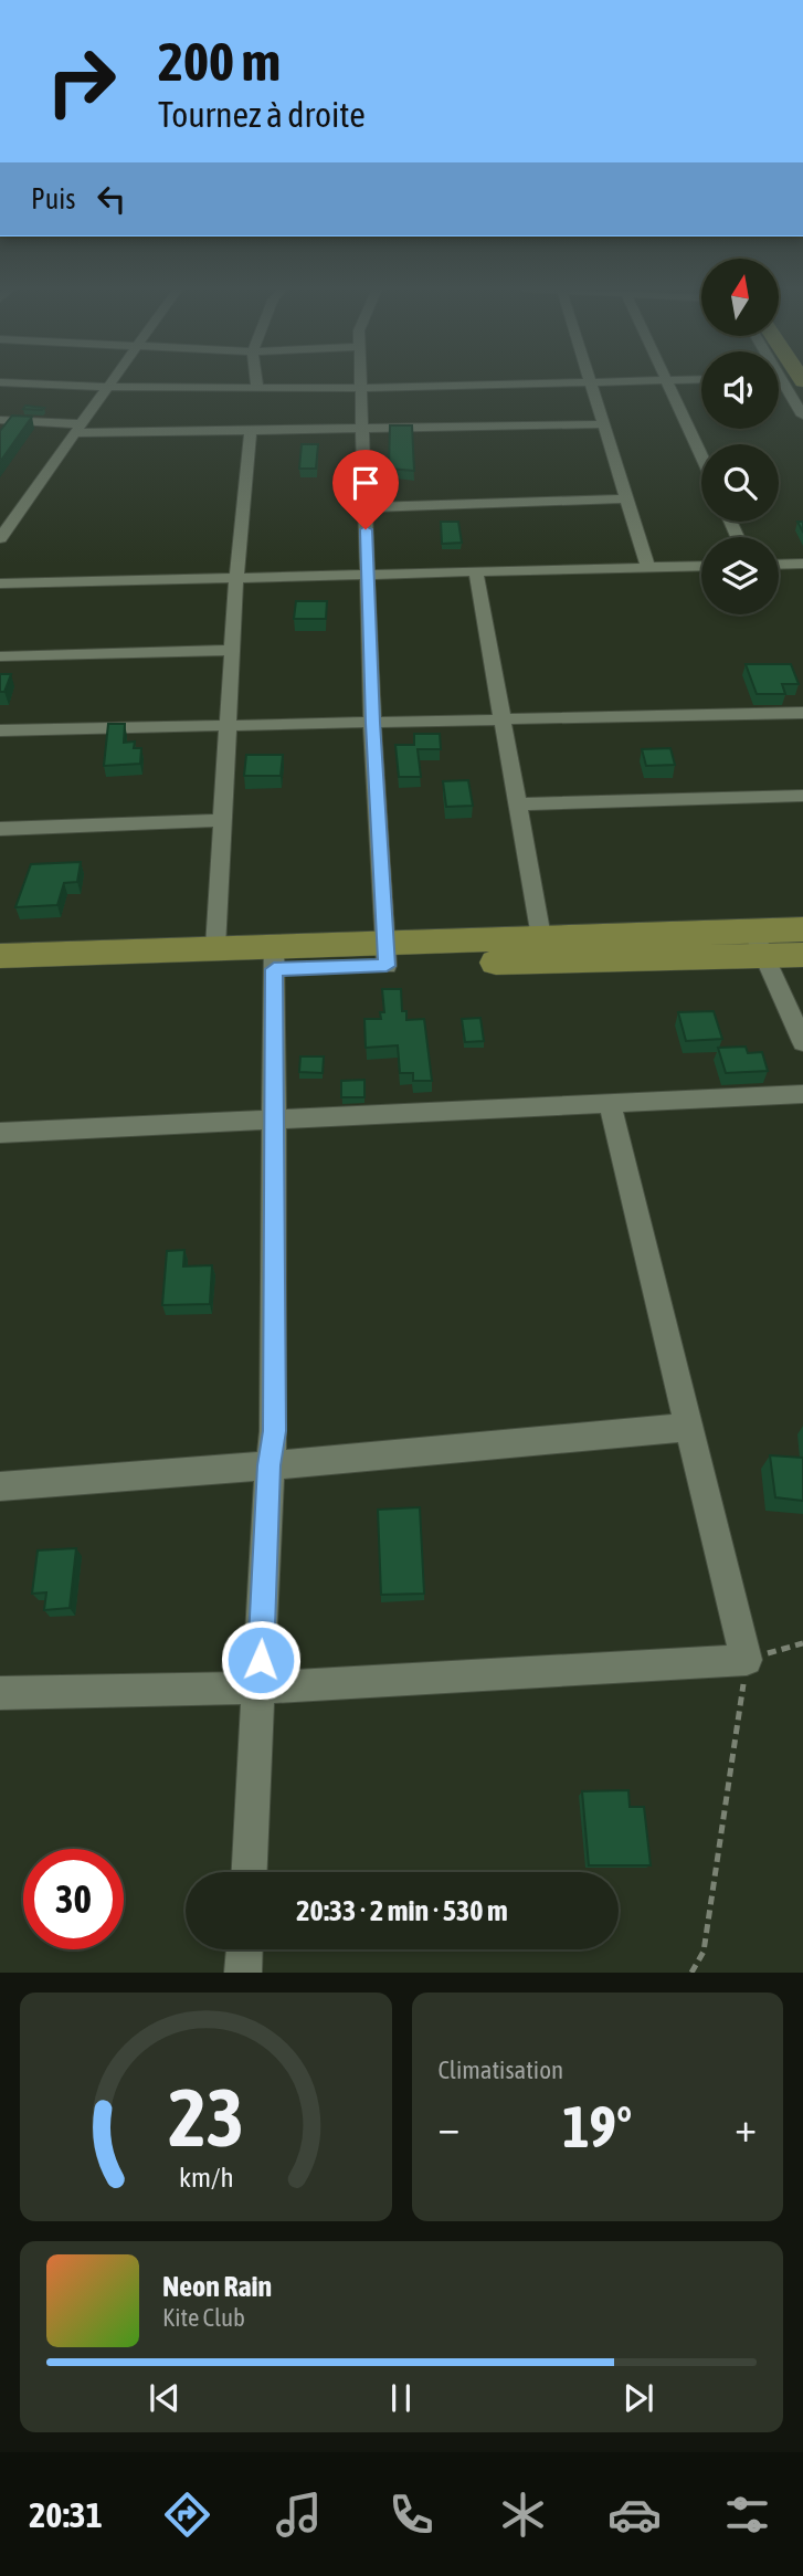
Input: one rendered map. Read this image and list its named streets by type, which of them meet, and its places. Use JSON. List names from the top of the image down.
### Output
{
  "north": "top",
  "page": {
    "turn": ["200 m", "Tournez à droite"],
    "then": "Puis",
    "limit": "30",
    "trip": "20:33 · 2 min · 530 m",
    "tile": "Climatisation",
    "heat": ["−", "19°", "+"],
    "song": ["Neon Rain", "Kite Club"],
    "tabs": "20:31",
    "gauge": ["23", "km/h"]
  }
}
